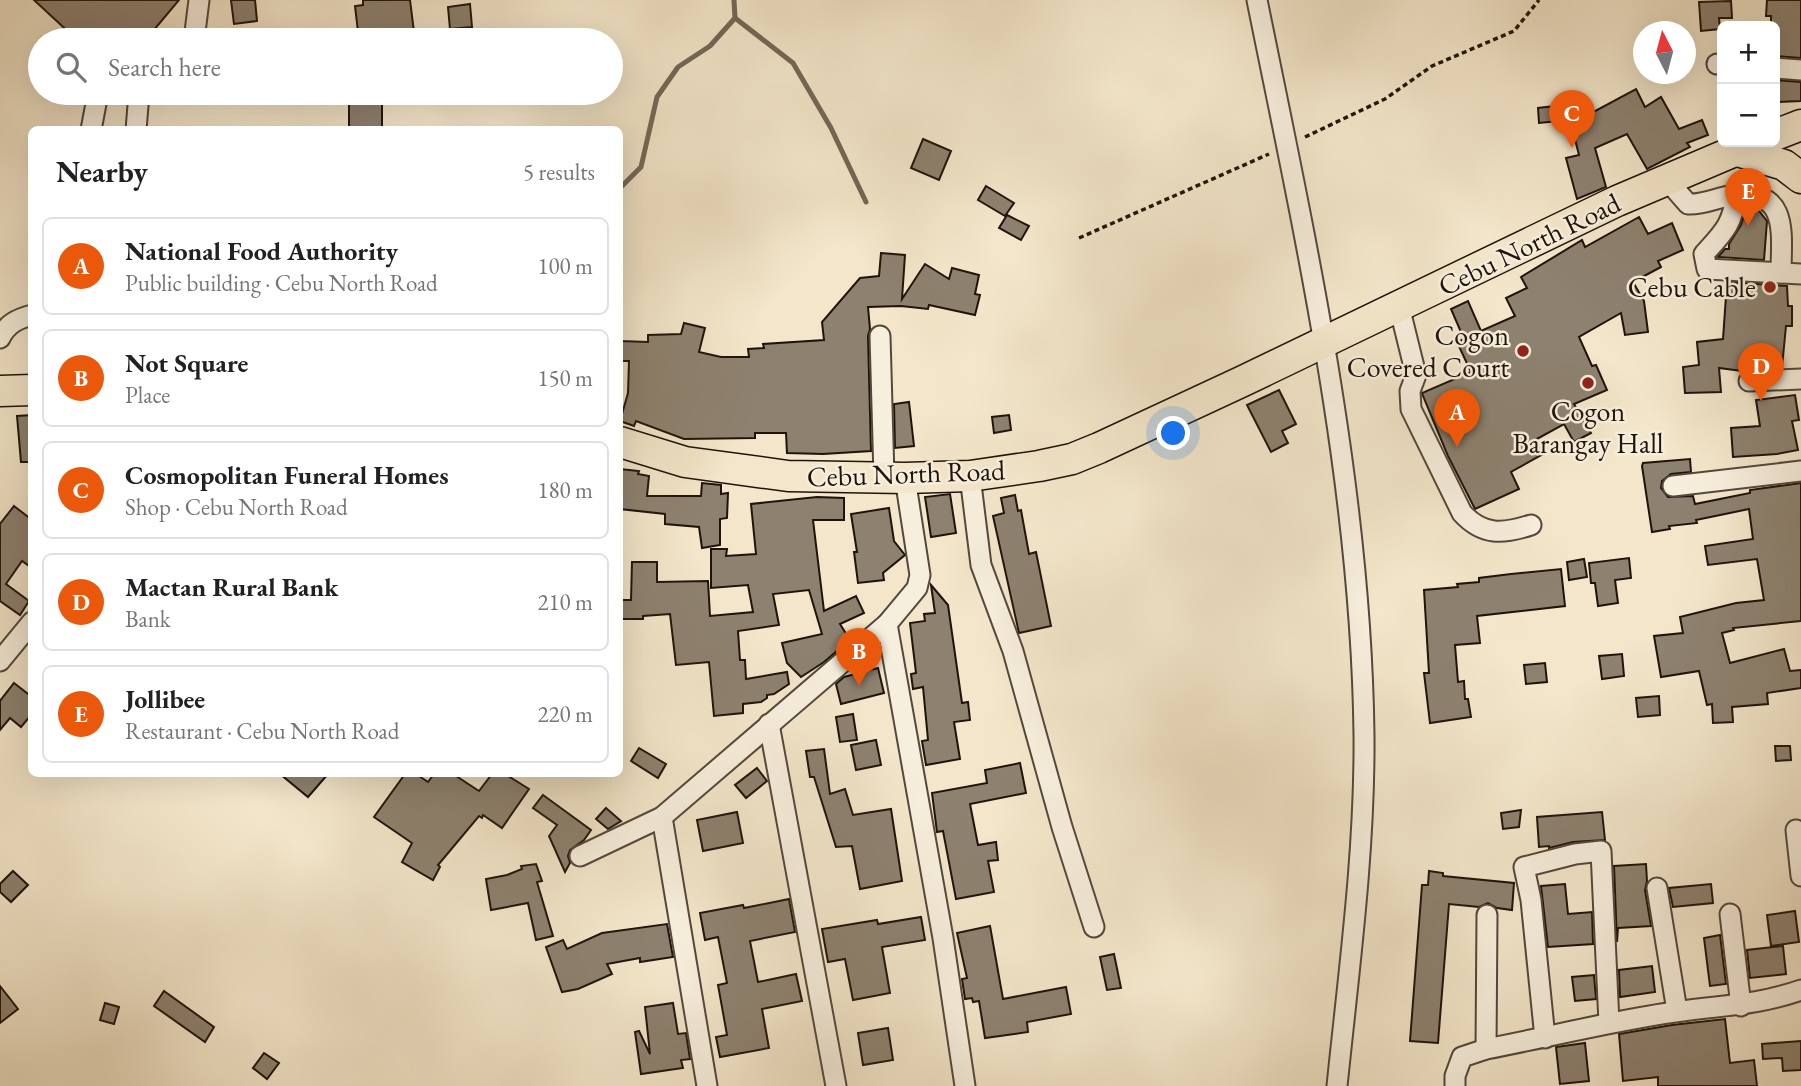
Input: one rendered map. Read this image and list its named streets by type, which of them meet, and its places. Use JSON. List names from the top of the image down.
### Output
{
  "streets": {
    "highway": ["Cebu North Road"]
  },
  "places": ["Cebu Cable", "Cogon Covered Court", "Cogon Barangay Hall"],
  "north": "top",
  "page": {
    "map_buttons": ["+", "−"],
    "search": "Search here",
    "pins": [
      "C",
      "E",
      "D",
      "A",
      "B"
    ],
    "heading": ["Nearby", "5 results"],
    "list": [
      {
        "mark": "A",
        "name": "National Food Authority",
        "note": "Public building · Cebu North Road",
        "value": "100 m"
      },
      {
        "mark": "B",
        "name": "Not Square",
        "note": "Place",
        "value": "150 m"
      },
      {
        "mark": "C",
        "name": "Cosmopolitan Funeral Homes",
        "note": "Shop · Cebu North Road",
        "value": "180 m"
      },
      {
        "mark": "D",
        "name": "Mactan Rural Bank",
        "note": "Bank",
        "value": "210 m"
      },
      {
        "mark": "E",
        "name": "Jollibee",
        "note": "Restaurant · Cebu North Road",
        "value": "220 m"
      }
    ]
  }
}
